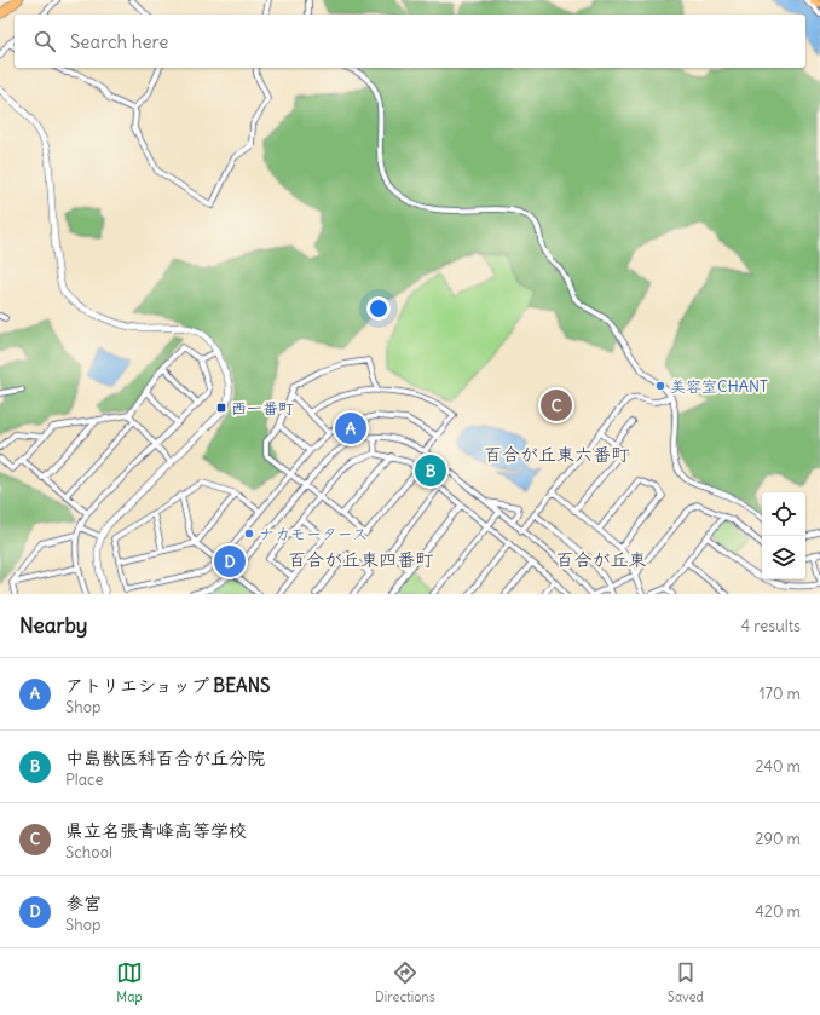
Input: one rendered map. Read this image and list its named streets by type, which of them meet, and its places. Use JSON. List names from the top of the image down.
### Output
{
  "districts": ["百合が丘東六番町", "百合が丘東四番町", "百合が丘東"],
  "places": {
    "other": ["美容室CHANT", "ナカモータース"],
    "transit": ["西一番町"]
  },
  "page": {
    "search": "Search here",
    "pins": [
      "C",
      "A",
      "B",
      "D"
    ],
    "heading": ["Nearby", "4 results"],
    "list": [
      {
        "mark": "A",
        "name": "アトリエショップ BEANS",
        "note": "Shop",
        "value": "170 m"
      },
      {
        "mark": "B",
        "name": "中島獣医科百合が丘分院",
        "note": "Place",
        "value": "240 m"
      },
      {
        "mark": "C",
        "name": "県立名張青峰高等学校",
        "note": "School",
        "value": "290 m"
      },
      {
        "mark": "D",
        "name": "参宮",
        "note": "Shop",
        "value": "420 m"
      }
    ],
    "nav": ["Map", "Directions", "Saved"]
  }
}
